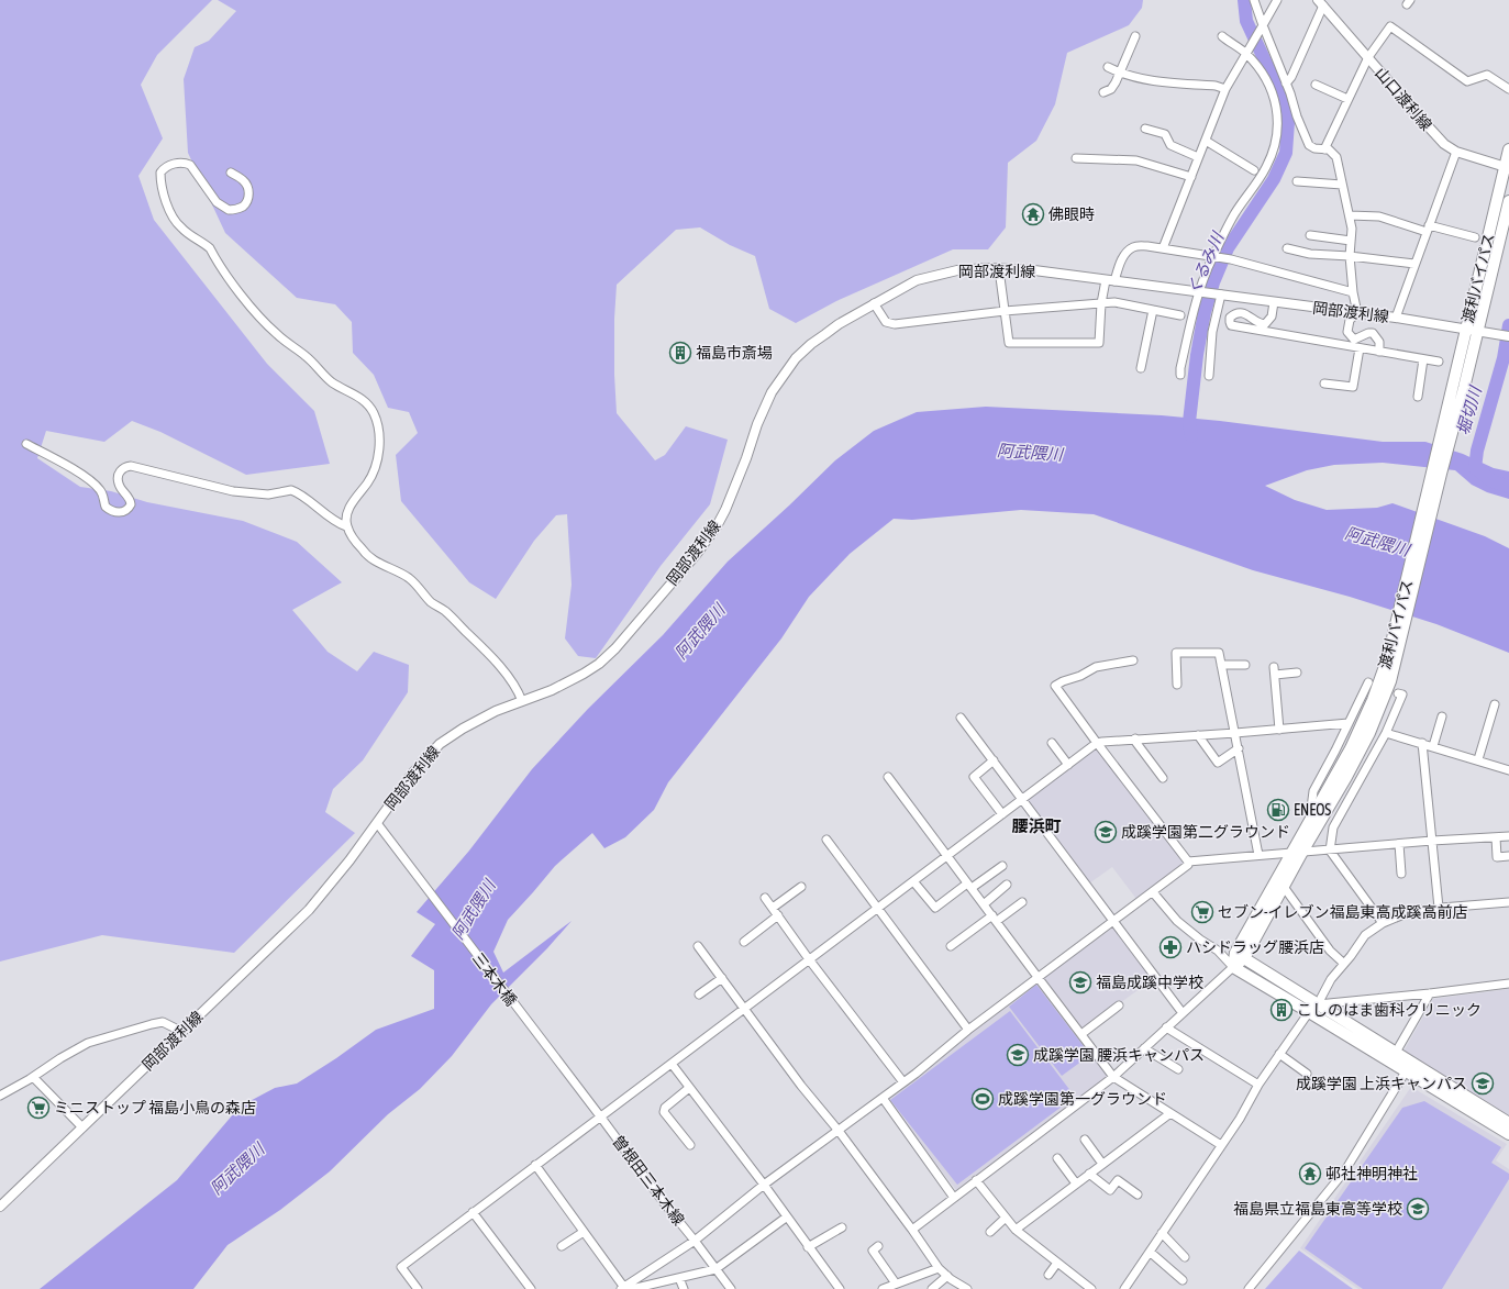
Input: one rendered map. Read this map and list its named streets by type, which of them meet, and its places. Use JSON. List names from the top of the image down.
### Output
{
  "streets": {
    "highway": ["渡利バイパス"],
    "main road": ["山口渡利線", "岡部渡利線"],
    "street": ["三本木橋", "曽根田三本木線"]
  },
  "crossings": [
    ["山口渡利線", "渡利バイパス"],
    ["岡部渡利線", "渡利バイパス"],
    ["岡部渡利線", "三本木橋"],
    ["三本木橋", "曽根田三本木線"]
  ],
  "districts": ["腰浜町"],
  "water": ["くるみ川", "堀切川", "阿武隈川"],
  "places": {
    "temple": ["佛眼時", "邨社神明神社"],
    "building": ["福島市斎場", "こしのはま歯科クリニック"],
    "fuel station": ["ENEOS"],
    "school or university": [
      "成蹊学園第二グラウンド",
      "福島成蹊中学校",
      "成蹊学園 腰浜キャンパス",
      "成蹊学園 上浜キャンパス",
      "福島県立福島東高等学校"
    ],
    "supermarket": ["セブン-イレブン福島東高成蹊高前店", "ミニストップ 福島小鳥の森店"],
    "pharmacy": ["ハシドラッグ腰浜店"],
    "sports": ["成蹊学園第一グラウンド"]
  }
}
